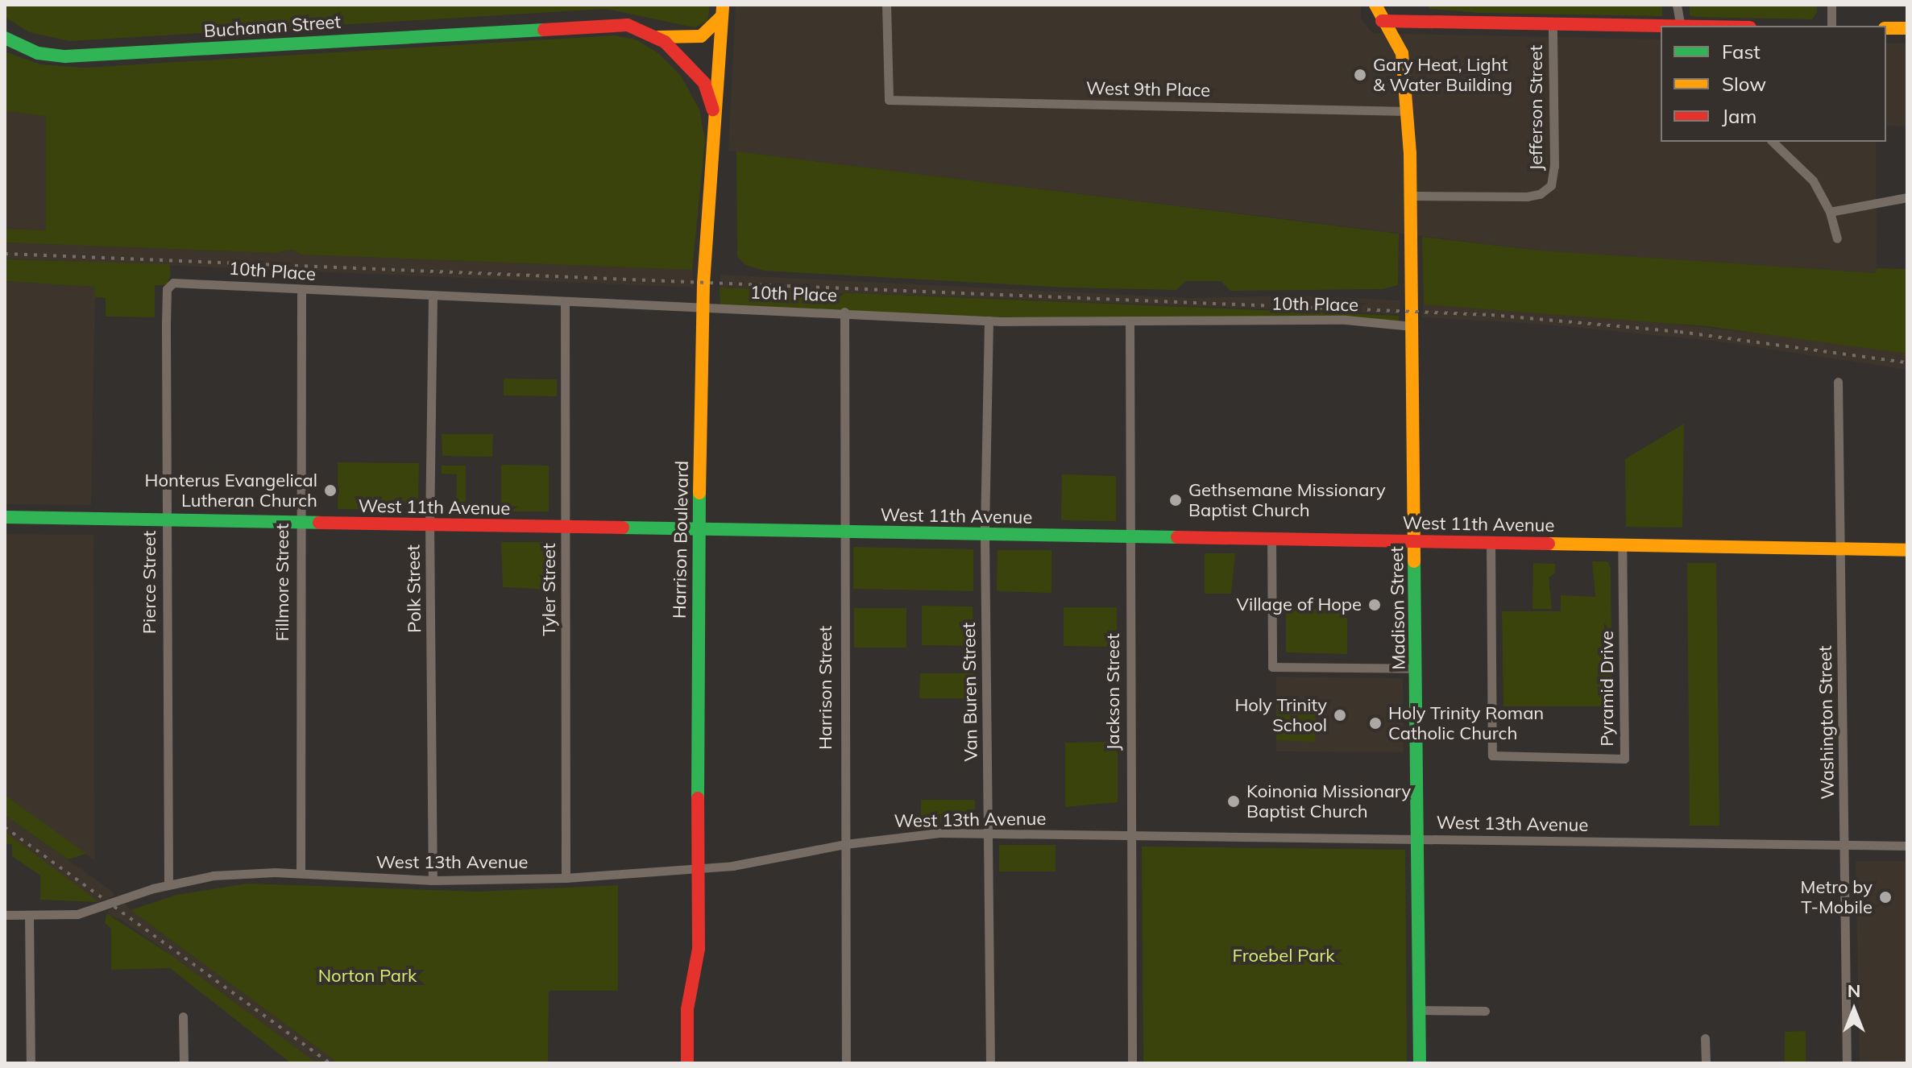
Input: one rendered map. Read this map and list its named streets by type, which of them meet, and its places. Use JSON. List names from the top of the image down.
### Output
{
  "streets": {
    "street": [
      "Buchanan Street",
      "West 9th Place",
      "Jefferson Street",
      "10th Place",
      "West 11th Avenue",
      "Harrison Boulevard",
      "Pierce Street",
      "Fillmore Street",
      "Polk Street",
      "Tyler Street",
      "Madison Street",
      "Harrison Street",
      "Pyramid Drive",
      "Van Buren Street",
      "Jackson Street",
      "Washington Street",
      "West 13th Avenue"
    ]
  },
  "crossings": [
    ["Buchanan Street", "Harrison Boulevard"],
    ["West 9th Place", "Madison Street"],
    ["Jefferson Street", "Madison Street"],
    ["10th Place", "Harrison Boulevard"],
    ["10th Place", "Pierce Street"],
    ["10th Place", "Fillmore Street"],
    ["10th Place", "Polk Street"],
    ["10th Place", "Tyler Street"],
    ["10th Place", "Madison Street"],
    ["10th Place", "Harrison Street"],
    ["10th Place", "Van Buren Street"],
    ["10th Place", "Jackson Street"],
    ["West 11th Avenue", "Harrison Boulevard"],
    ["West 11th Avenue", "Pierce Street"],
    ["West 11th Avenue", "Fillmore Street"],
    ["West 11th Avenue", "Polk Street"],
    ["West 11th Avenue", "Tyler Street"],
    ["West 11th Avenue", "Madison Street"],
    ["West 11th Avenue", "Harrison Street"],
    ["West 11th Avenue", "Pyramid Drive"],
    ["West 11th Avenue", "Van Buren Street"],
    ["West 11th Avenue", "Jackson Street"],
    ["West 11th Avenue", "Washington Street"],
    ["Harrison Boulevard", "West 13th Avenue"],
    ["Pierce Street", "West 13th Avenue"],
    ["Fillmore Street", "West 13th Avenue"],
    ["Polk Street", "West 13th Avenue"],
    ["Tyler Street", "West 13th Avenue"],
    ["Madison Street", "West 13th Avenue"],
    ["Harrison Street", "West 13th Avenue"],
    ["Van Buren Street", "West 13th Avenue"],
    ["Jackson Street", "West 13th Avenue"],
    ["Washington Street", "West 13th Avenue"]
  ],
  "parks": ["Froebel Park", "Norton Park"],
  "places": [
    "Gary Heat, Light & Water Building",
    "Honterus Evangelical Lutheran Church",
    "Gethsemane Missionary Baptist Church",
    "Village of Hope",
    "Holy Trinity School",
    "Holy Trinity Roman Catholic Church",
    "Koinonia Missionary Baptist Church",
    "Metro by T-Mobile"
  ],
  "legend": ["Fast", "Slow", "Jam"],
  "north": "top"
}
